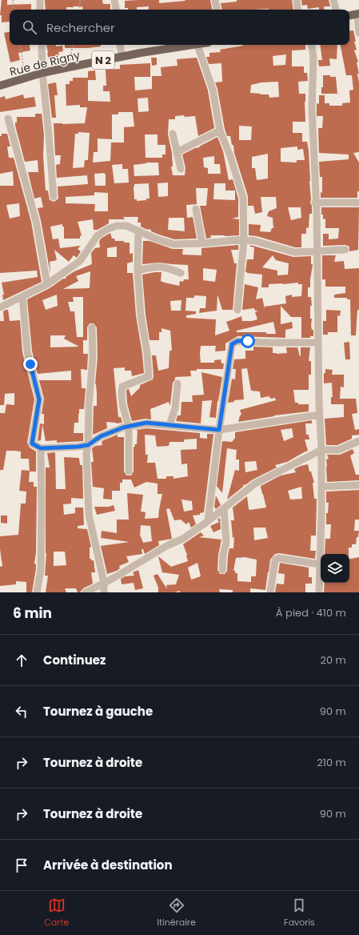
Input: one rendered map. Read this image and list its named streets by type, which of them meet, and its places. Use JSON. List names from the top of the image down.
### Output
{
  "streets": {
    "main road": ["N 2", "Rue de Rigny"]
  },
  "page": {
    "search": "Rechercher",
    "heading": ["6 min", "À pied · 410 m"],
    "list": [
      ["Continuez", "20 m"],
      ["Tournez à gauche", "90 m"],
      ["Tournez à droite", "210 m"],
      ["Tournez à droite", "90 m"],
      "Arrivée à destination"
    ],
    "nav": ["Carte", "Itinéraire", "Favoris"]
  }
}
